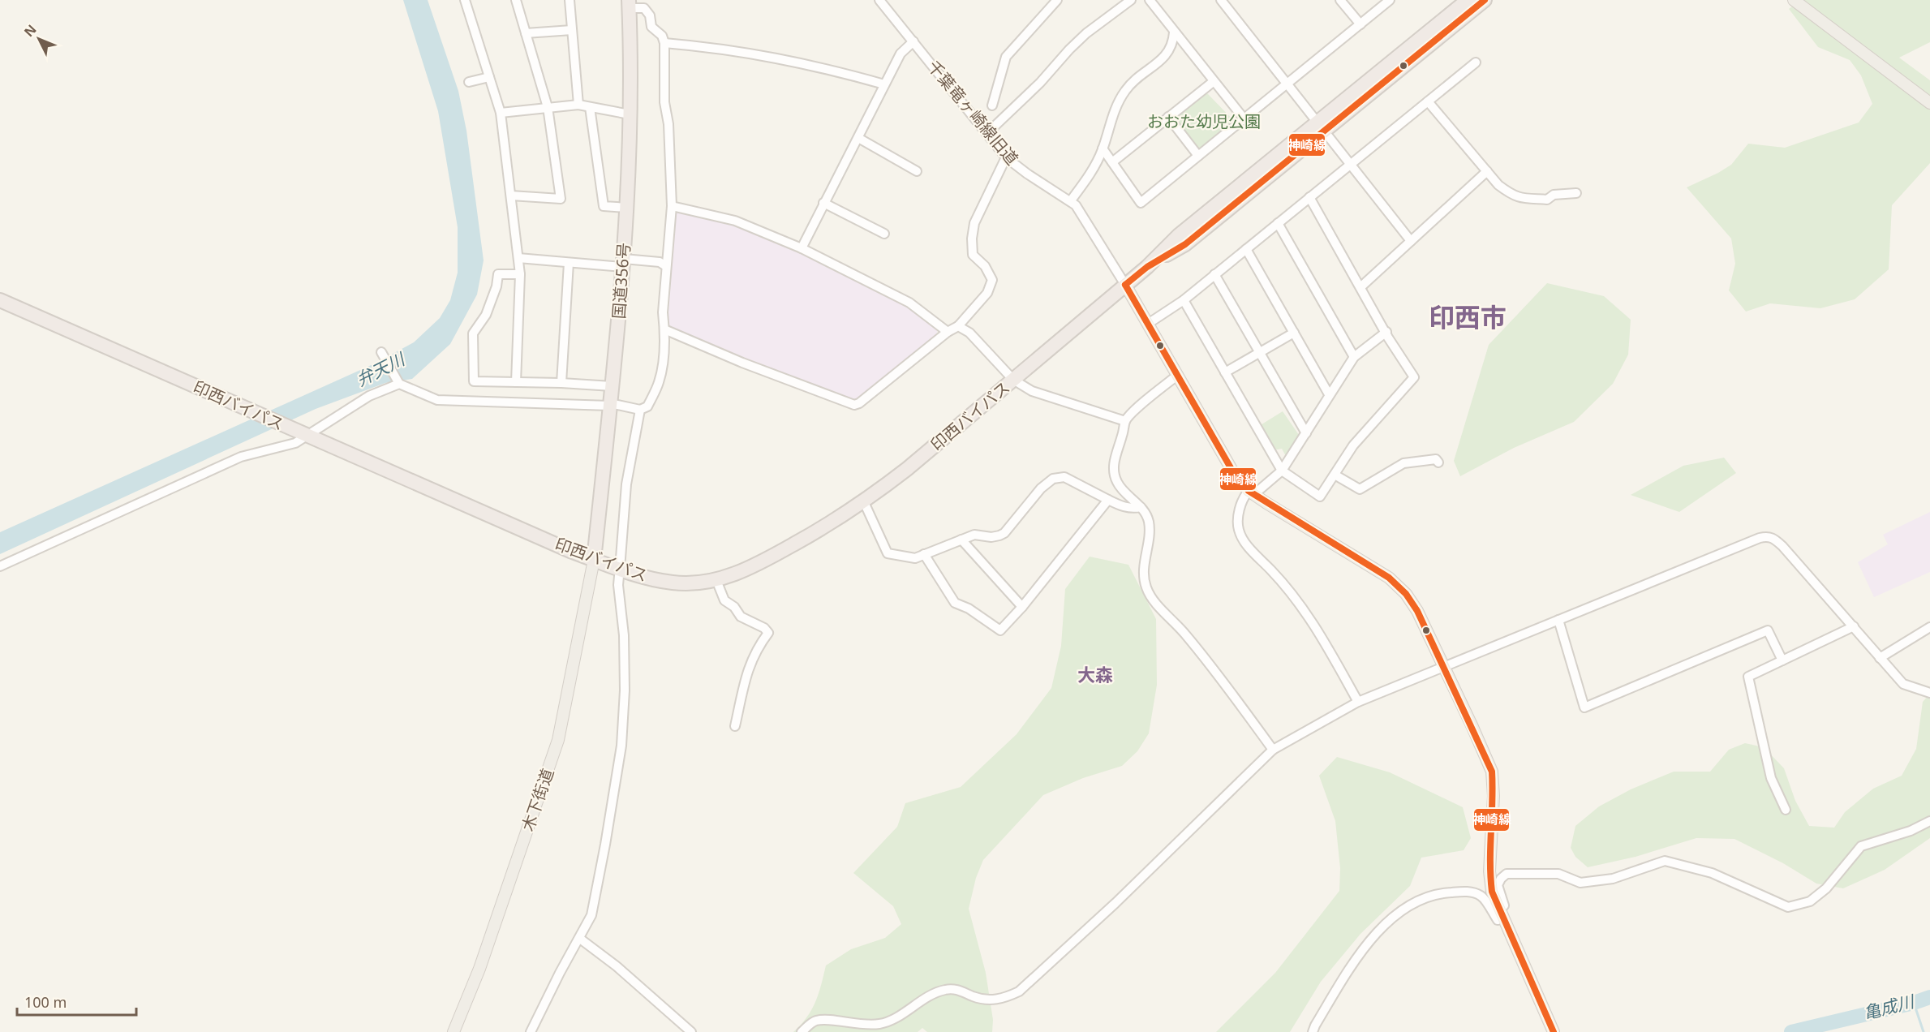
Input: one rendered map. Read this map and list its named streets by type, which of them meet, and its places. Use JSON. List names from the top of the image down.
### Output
{
  "streets": {
    "highway": ["国道356号", "印西バイパス"],
    "main road": ["木下街道"],
    "street": ["千葉竜ヶ崎線旧道"]
  },
  "crossings": [
    ["千葉竜ヶ崎線旧道", "印西バイパス"],
    ["国道356号", "印西バイパス"],
    ["国道356号", "木下街道"],
    ["印西バイパス", "木下街道"]
  ],
  "districts": ["印西市", "大森"],
  "water": ["弁天川", "亀成川"],
  "parks": ["おおた幼児公園"],
  "lines": ["transit line 神崎線"],
  "scale_bar": "100 m",
  "north": "top left"
}
